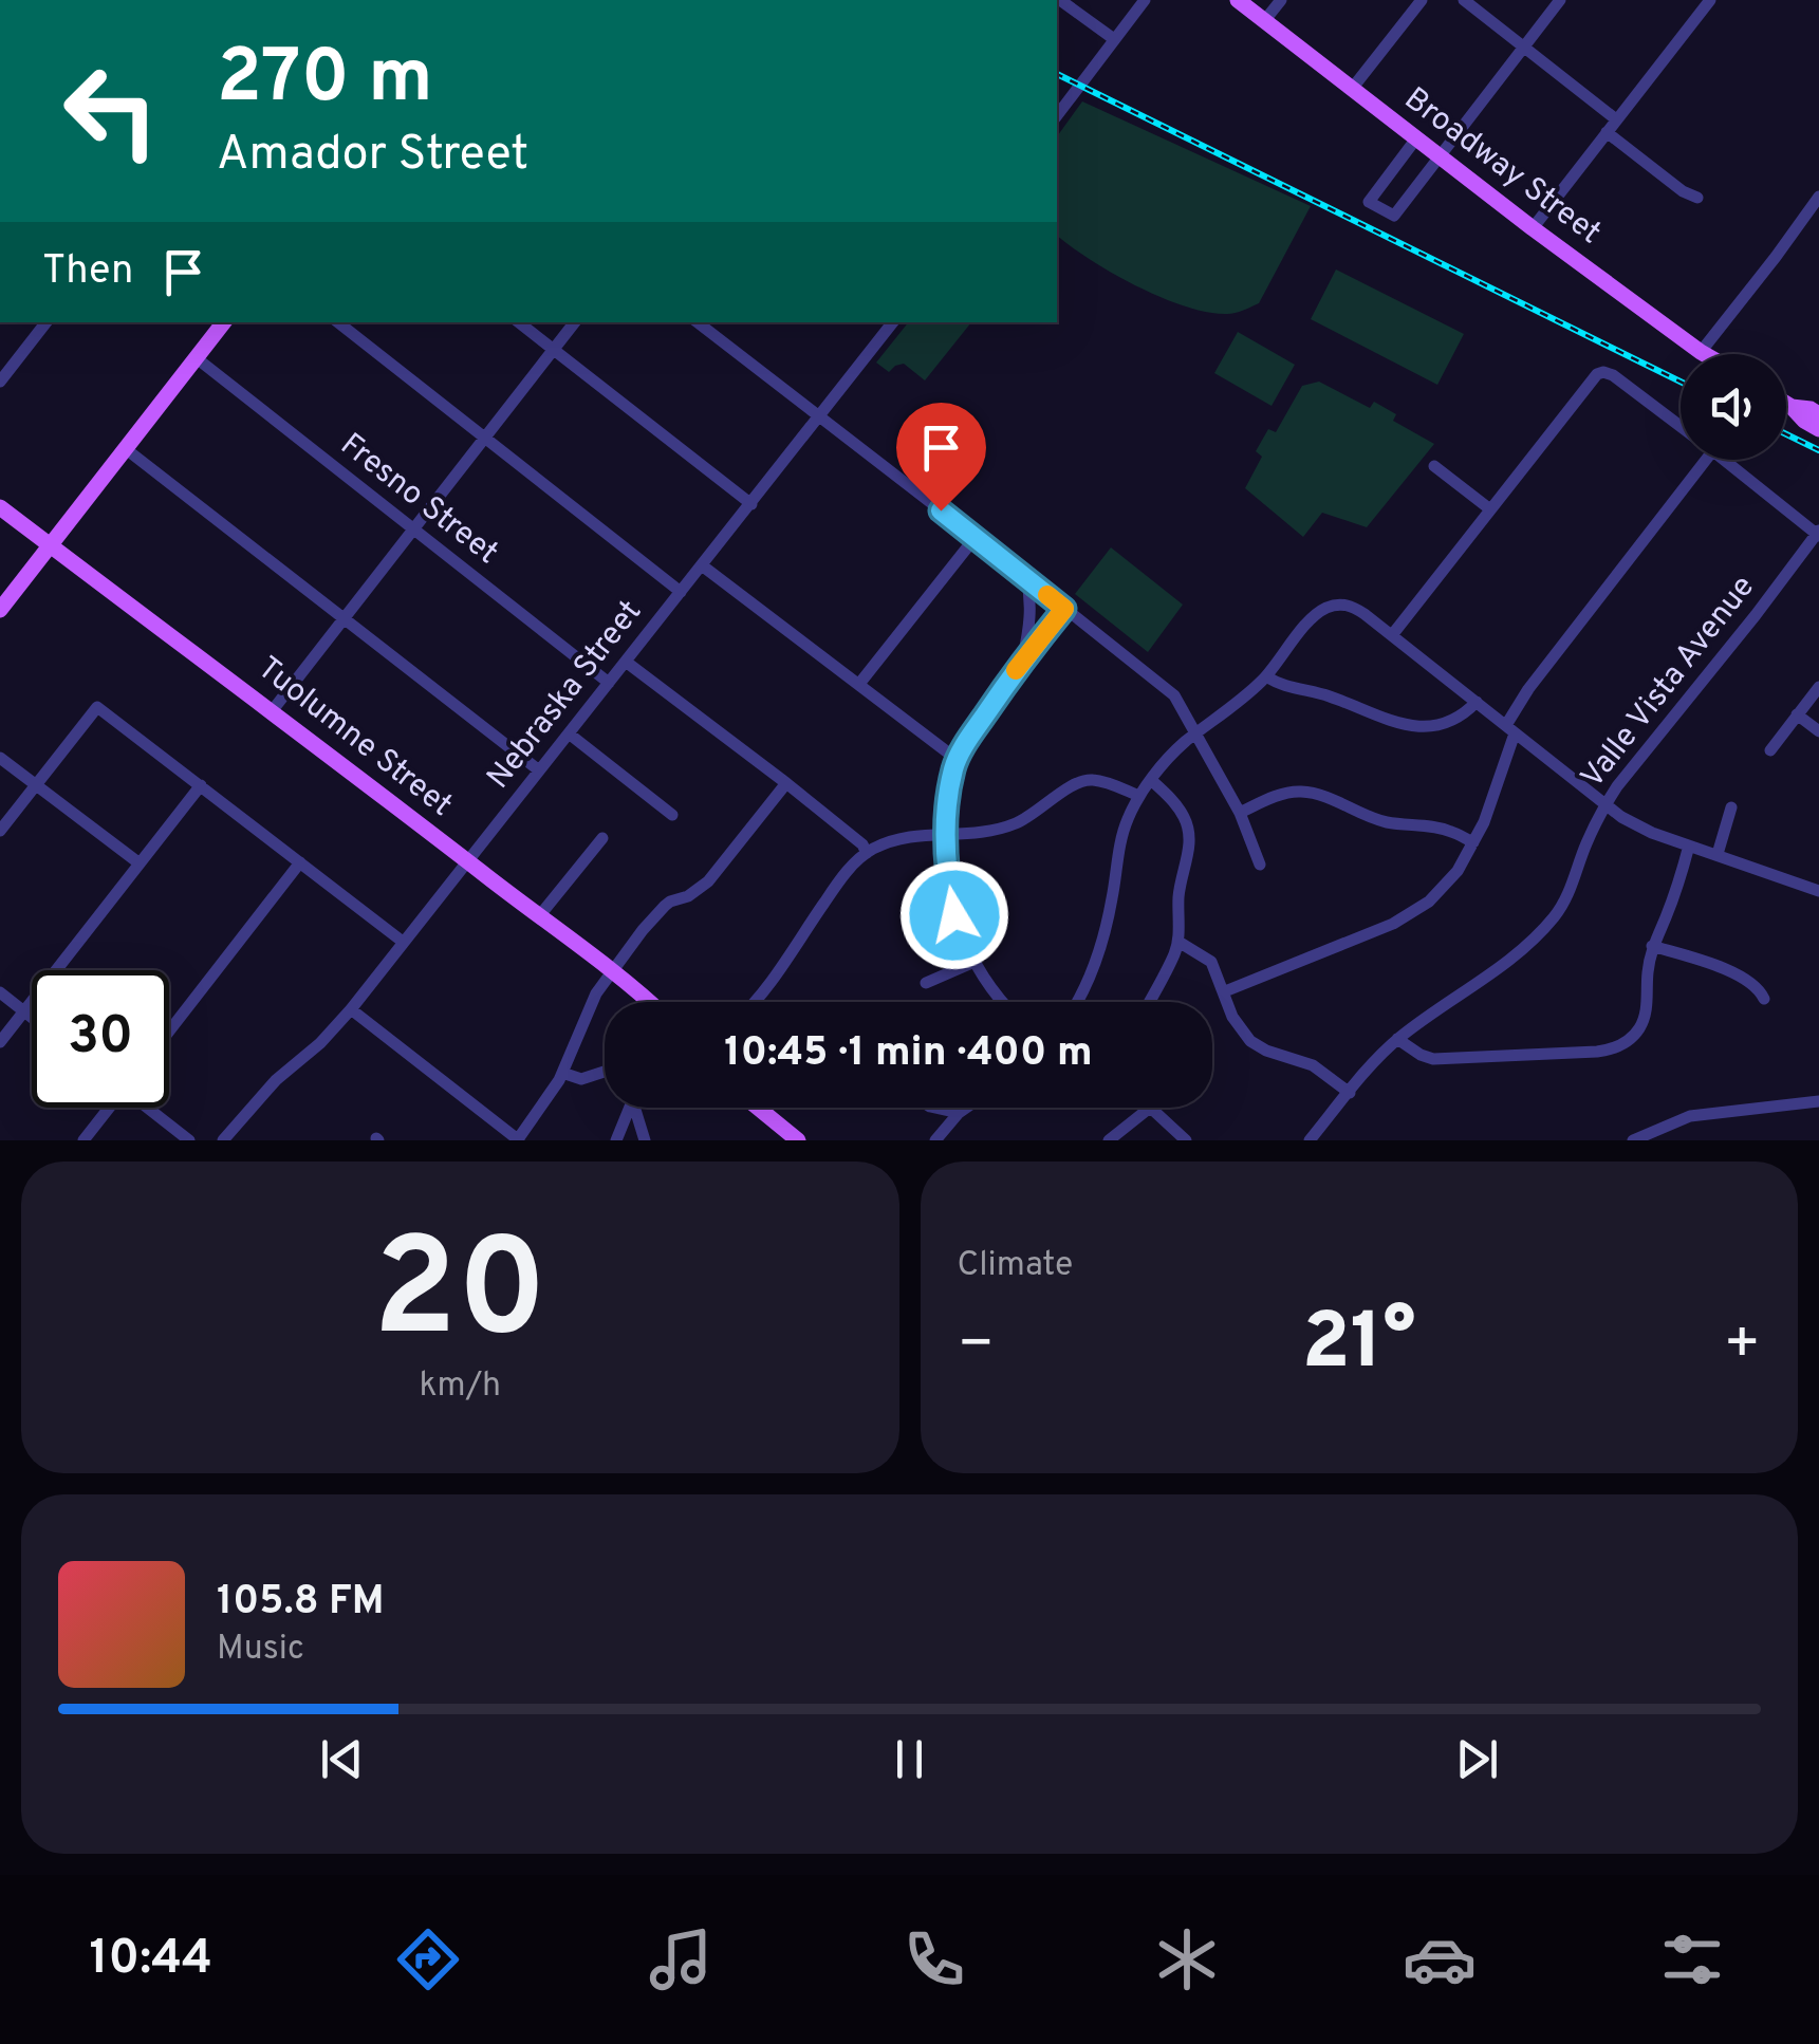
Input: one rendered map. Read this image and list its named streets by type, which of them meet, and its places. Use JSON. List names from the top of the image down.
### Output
{
  "streets": {
    "main road": ["Broadway Street", "Tuolumne Street"],
    "street": ["Fresno Street", "Valle Vista Avenue", "Nebraska Street"]
  },
  "crossings": [
    ["Fresno Street", "Nebraska Street"],
    ["Nebraska Street", "Tuolumne Street"]
  ],
  "page": {
    "turn": ["270 m", "Amador Street"],
    "then": "Then",
    "limit": "30",
    "trip": "10:45 · 1 min · 400 m",
    "tile": [
      ["20", "km/h"],
      "Climate"
    ],
    "heat": ["−", "21°", "+"],
    "song": ["105.8 FM", "Music"],
    "tabs": "10:44"
  }
}
